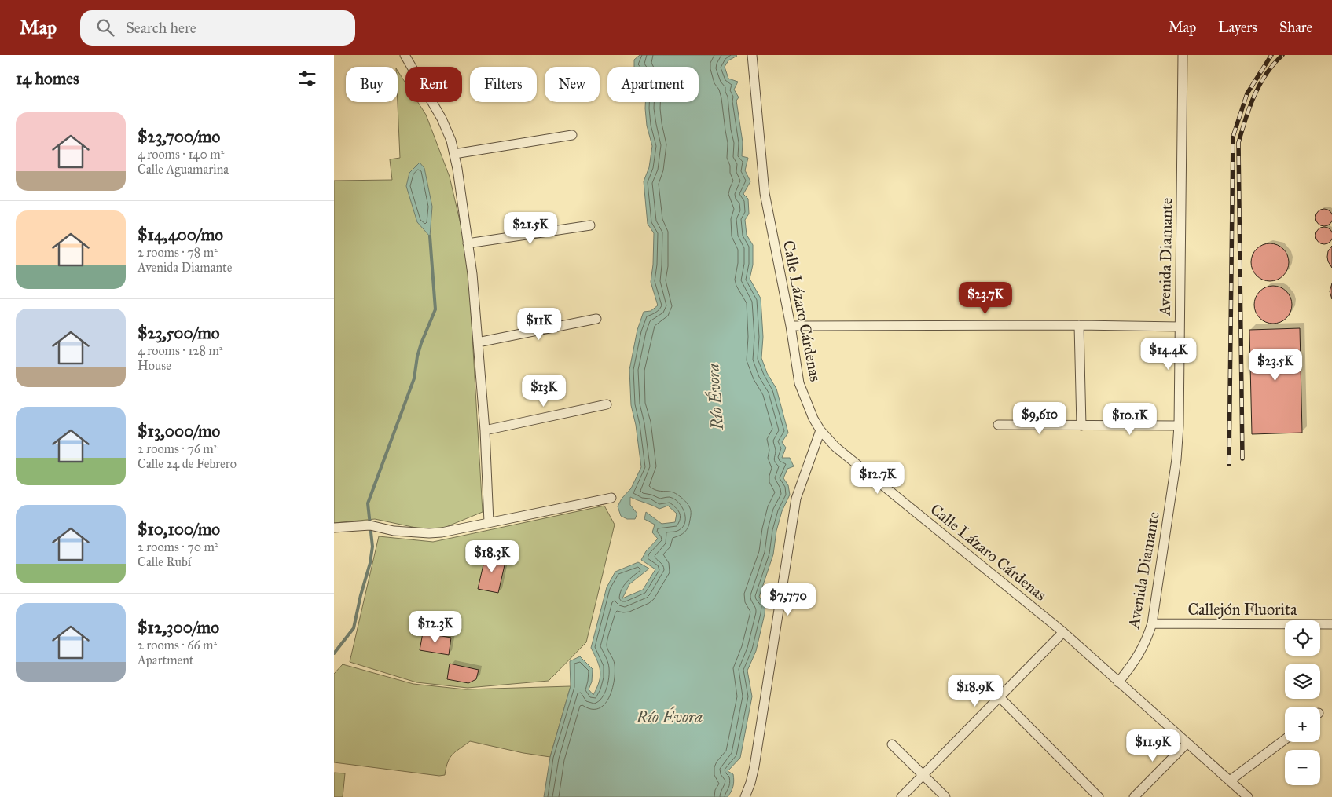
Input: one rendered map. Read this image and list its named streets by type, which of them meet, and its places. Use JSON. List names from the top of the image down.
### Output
{
  "streets": {
    "street": ["Avenida Diamante", "Calle Lázaro Cárdenas", "Callejón Fluorita"]
  },
  "crossings": [
    ["Avenida Diamante", "Calle Lázaro Cárdenas"],
    ["Avenida Diamante", "Callejón Fluorita"]
  ],
  "water": ["Río Évora"],
  "page": {
    "header": "Map",
    "search": "Search here",
    "nav": ["Map", "Layers", "Share"],
    "heading": "14 homes",
    "chip": [
      "Buy",
      "Rent",
      "Filters",
      "New",
      "Apartment"
    ],
    "list": [
      {
        "name": "$23,700/mo",
        "note": "4 rooms · 140 m² · Calle Aguamarina"
      },
      {
        "name": "$14,400/mo",
        "note": "2 rooms · 78 m² · Avenida Diamante"
      },
      {
        "name": "$23,500/mo",
        "note": "4 rooms · 128 m² · House"
      },
      {
        "name": "$13,000/mo",
        "note": "2 rooms · 76 m² · Calle 24 de Febrero"
      },
      {
        "name": "$10,100/mo",
        "note": "2 rooms · 70 m² · Calle Rubí"
      },
      {
        "name": "$12,300/mo",
        "note": "2 rooms · 66 m² · Apartment"
      }
    ],
    "price": [
      "$21.5K",
      "$23.7K",
      "$11K",
      "$14.4K",
      "$23.5K",
      "$13K",
      "$9,610",
      "$10.1K",
      "$12.7K",
      "$18.3K",
      "$7,770",
      "$12.3K",
      "$18.9K",
      "$11.9K"
    ],
    "map_buttons": ["+", "−"]
  }
}
